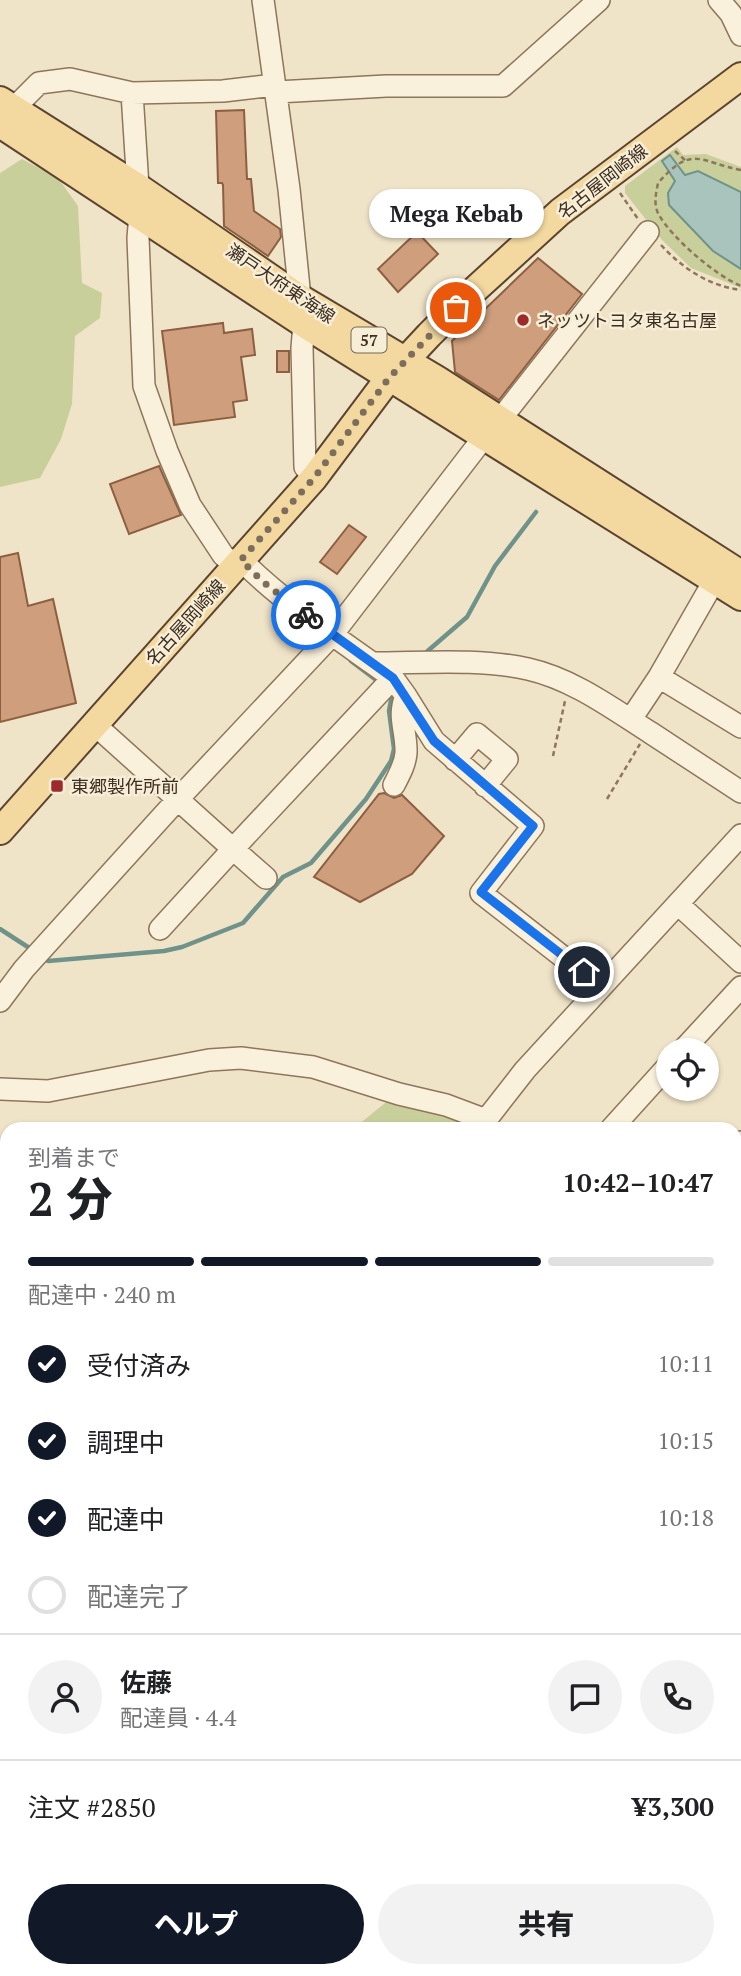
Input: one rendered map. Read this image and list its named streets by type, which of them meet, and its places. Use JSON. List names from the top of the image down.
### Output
{
  "streets": {
    "main road": ["名古屋岡崎線", "瀬戸大府東海線", "57"]
  },
  "crossings": [
    ["名古屋岡崎線", "瀬戸大府東海線"]
  ],
  "places": {
    "other": ["Mega Kebab", "ネッツトヨタ東名古屋"],
    "transit": ["東郷製作所前"]
  },
  "page": {
    "bubble": "Mega Kebab",
    "heading": ["2 分", "到着まで", "10:42–10:47"],
    "panel": [
      "佐藤",
      "配達員 · 4.4",
      "注文 #2850",
      "¥3,300"
    ],
    "bar": "配達中 · 240 m",
    "list": [
      ["受付済み", "10:11"],
      ["調理中", "10:15"],
      ["配達中", "10:18"],
      "配達完了"
    ],
    "buttons": ["ヘルプ", "共有"]
  }
}
